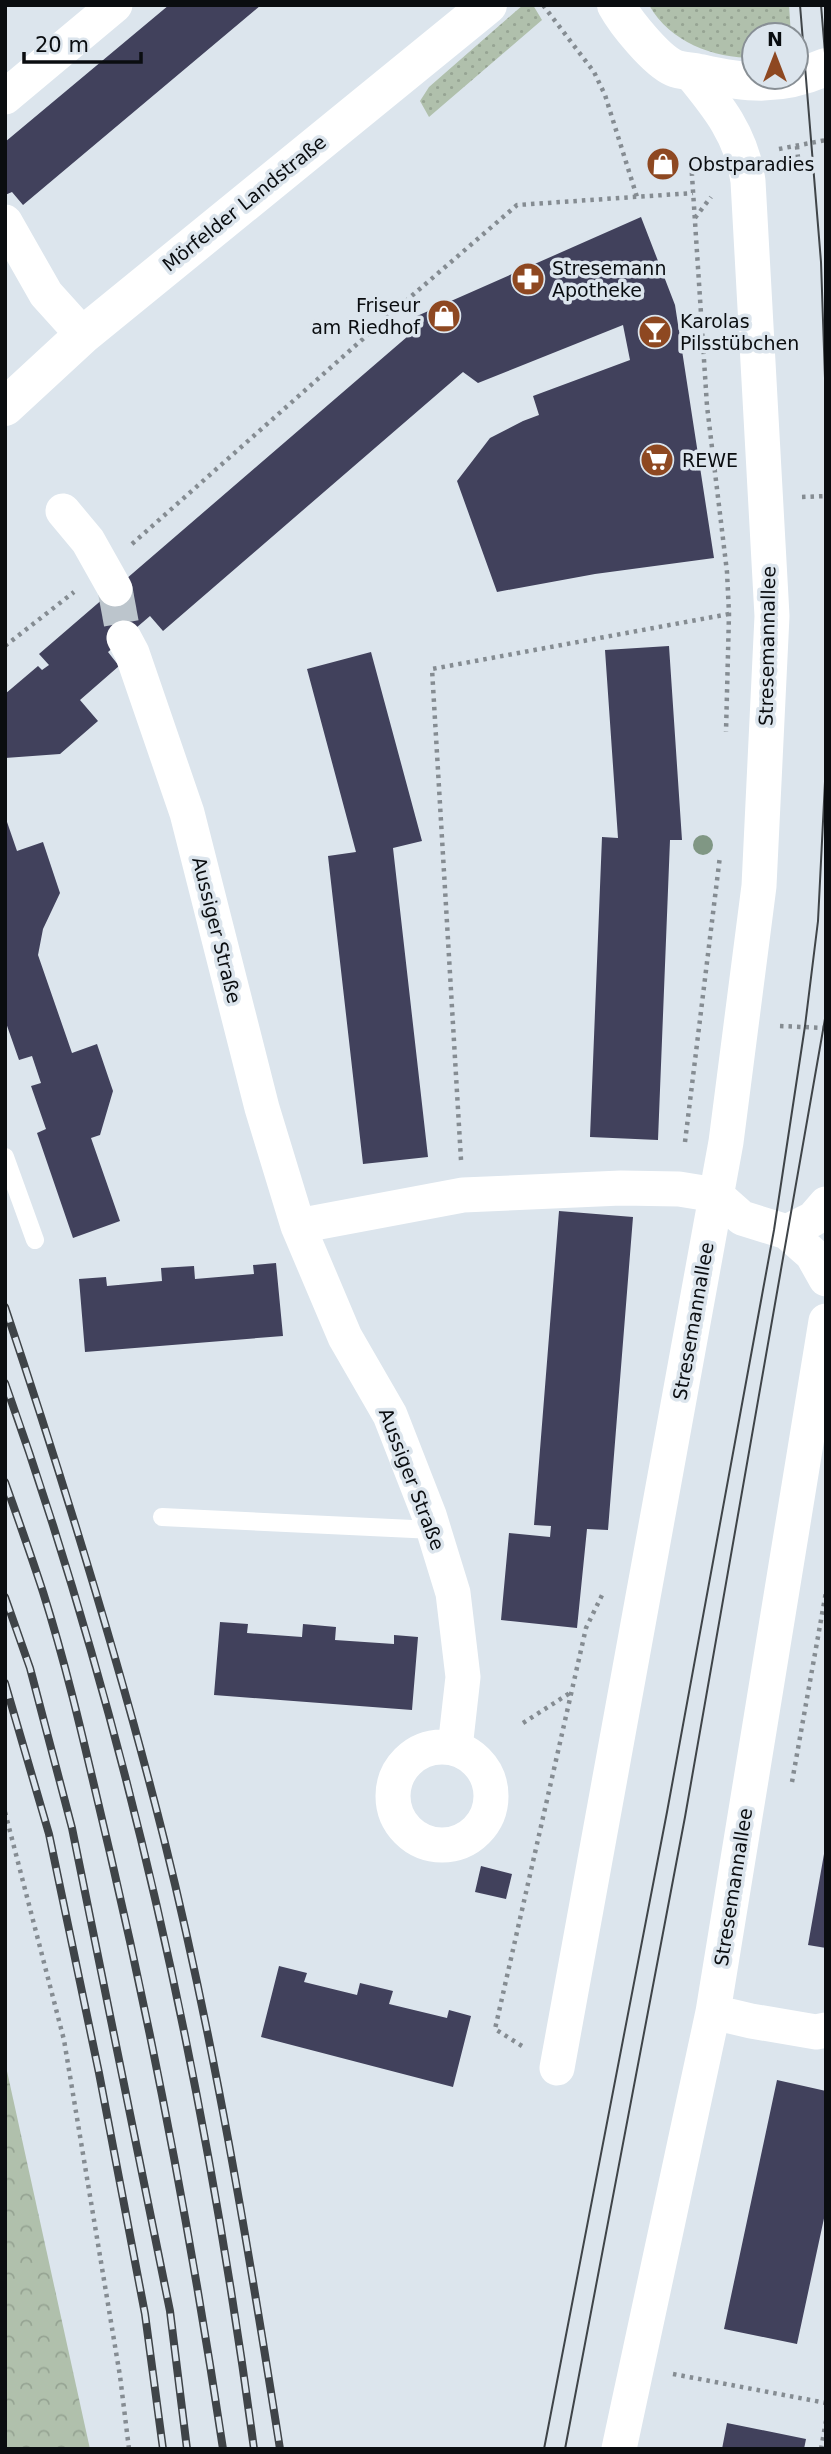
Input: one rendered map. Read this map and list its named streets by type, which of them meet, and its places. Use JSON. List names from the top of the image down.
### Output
{
  "streets": {
    "main road": ["Mörfelder Landstraße"],
    "street": ["Stresemannallee", "Aussiger Straße"]
  },
  "places": {
    "shop": ["Obstparadies", "Friseur am Riedhof"],
    "pharmacy": ["Stresemann Apotheke"],
    "bar": ["Karolas Pilsstübchen"],
    "supermarket": ["REWE"]
  },
  "scale_bar": "20 m",
  "north": "top"
}
